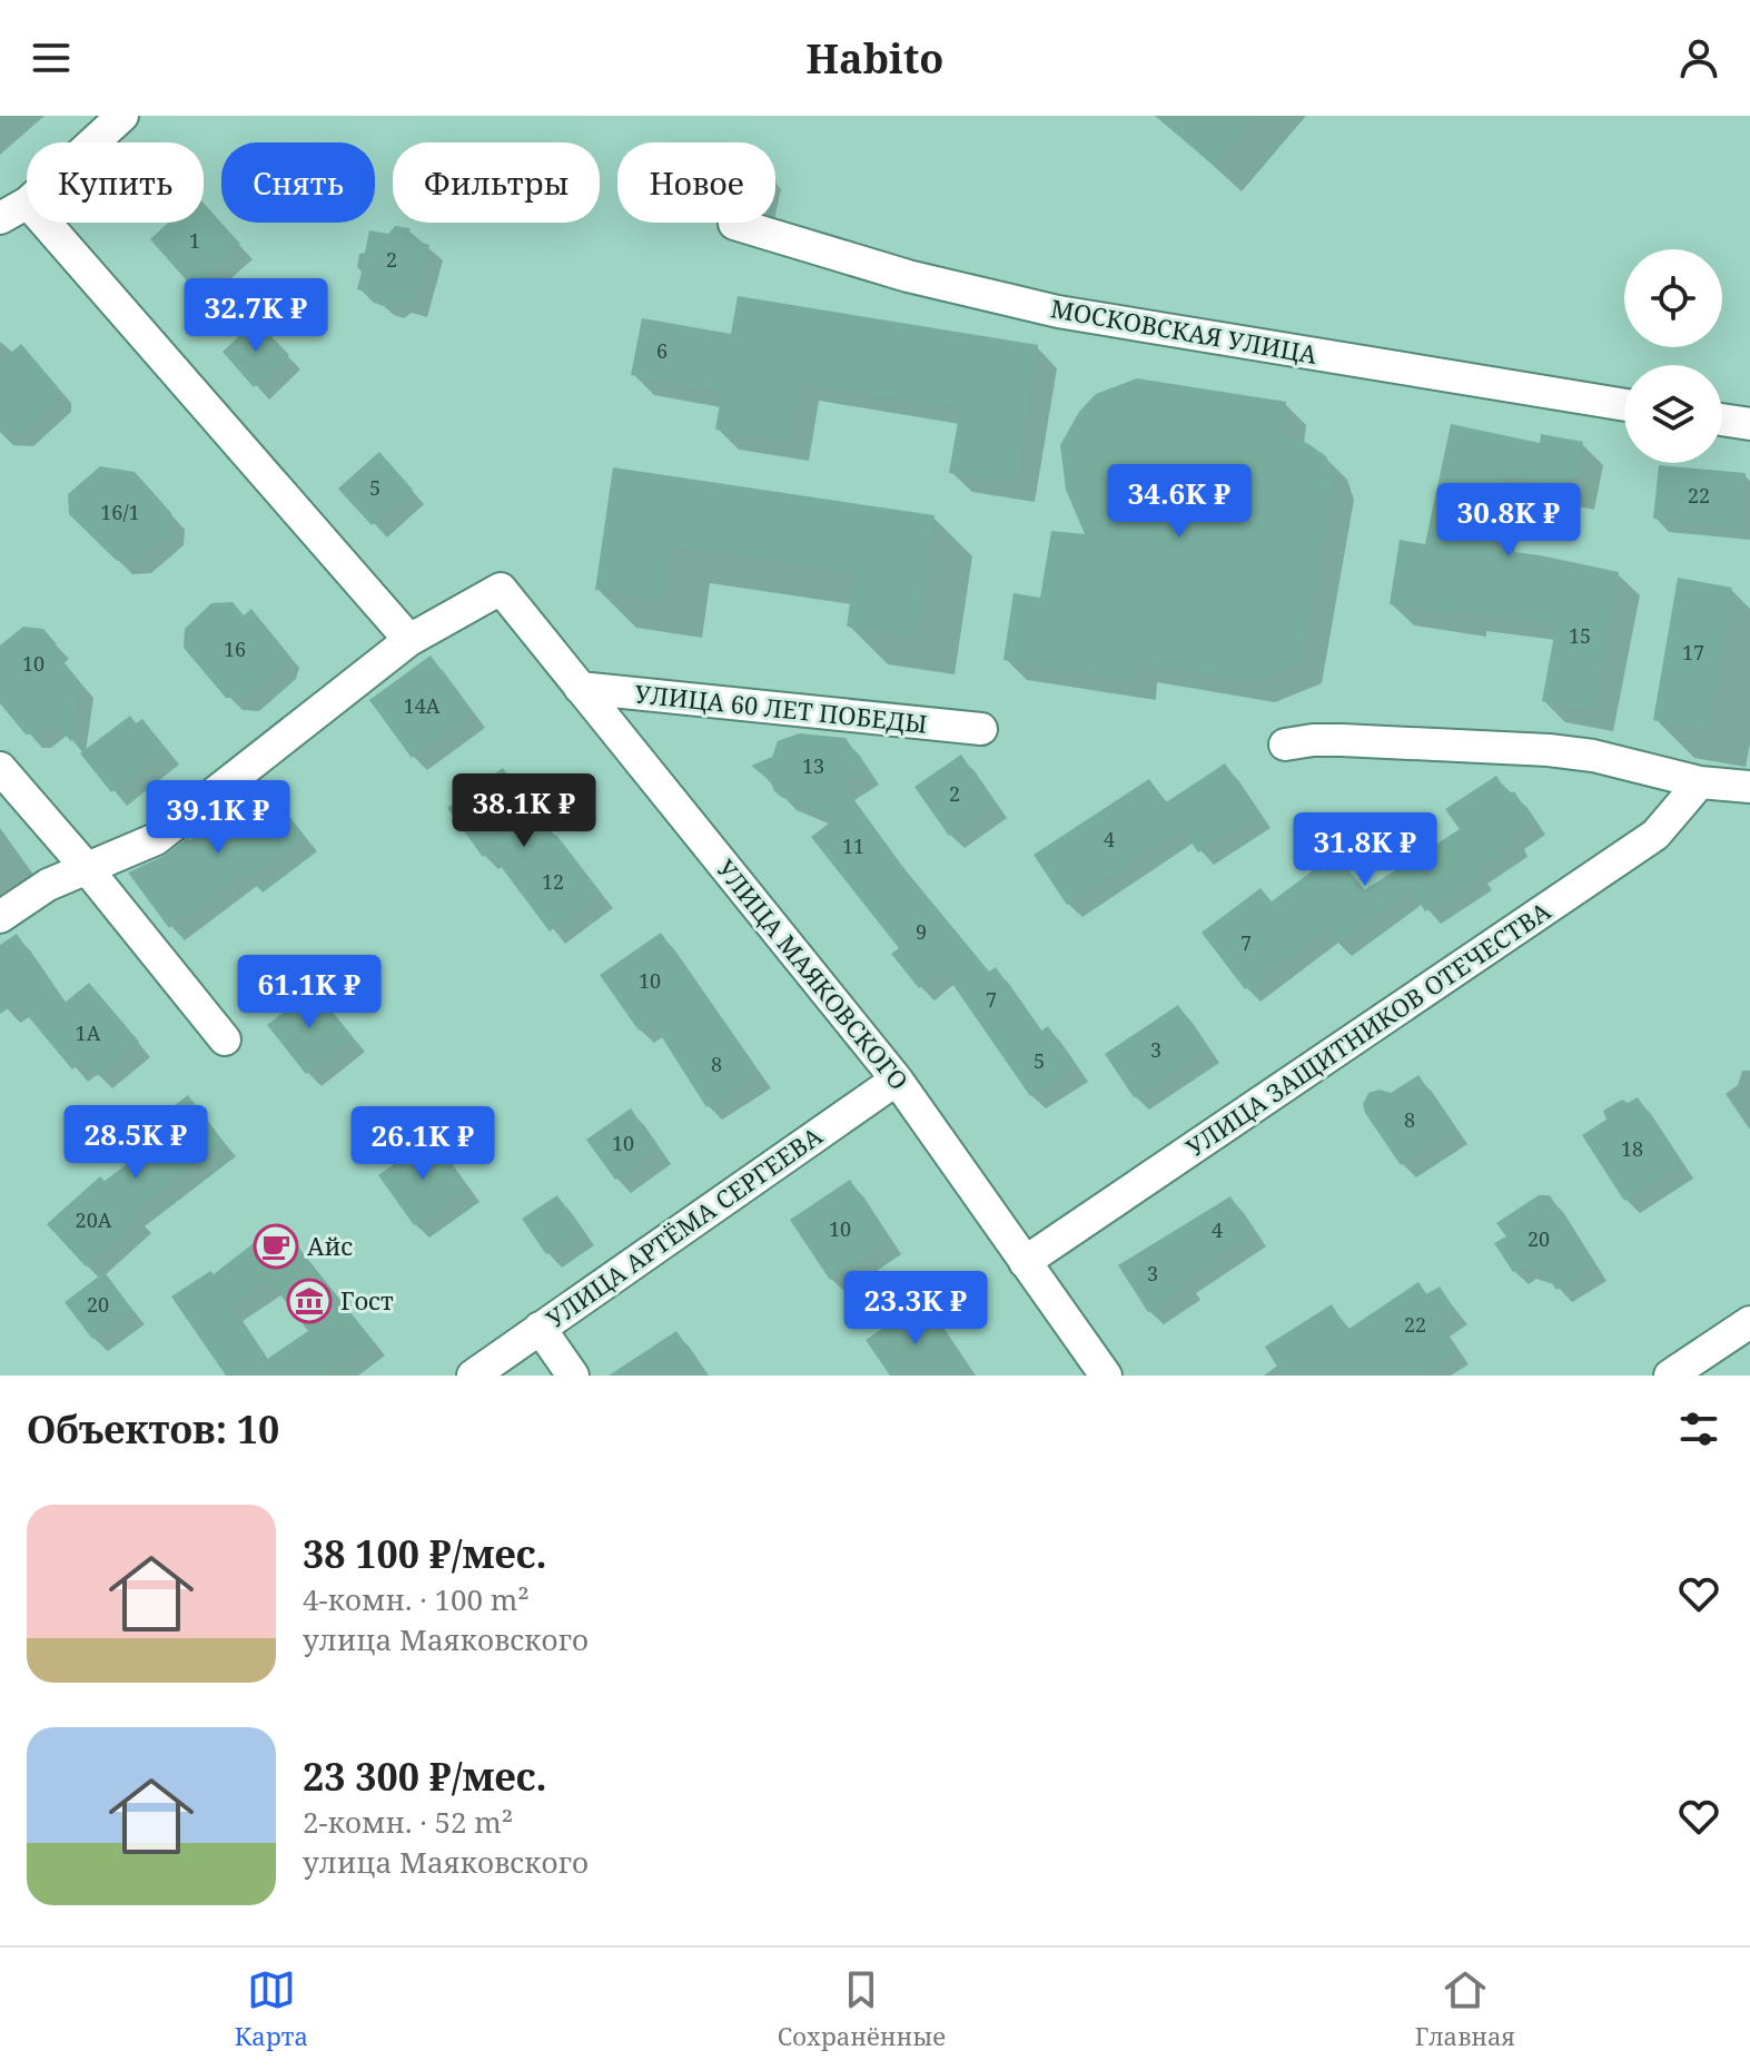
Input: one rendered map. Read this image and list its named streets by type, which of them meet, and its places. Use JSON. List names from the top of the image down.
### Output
{
  "streets": {
    "street": [
      "МОСКОВСКАЯ УЛИЦА",
      "УЛИЦА 60 ЛЕТ ПОБЕДЫ",
      "УЛИЦА МАЯКОВСКОГО",
      "УЛИЦА ЗАЩИТНИКОВ ОТЕЧЕСТВА",
      "УЛИЦА АРТЁМА СЕРГЕЕВА"
    ]
  },
  "crossings": [
    ["УЛИЦА 60 ЛЕТ ПОБЕДЫ", "УЛИЦА МАЯКОВСКОГО"],
    ["УЛИЦА МАЯКОВСКОГО", "УЛИЦА ЗАЩИТНИКОВ ОТЕЧЕСТВА"],
    ["УЛИЦА МАЯКОВСКОГО", "УЛИЦА АРТЁМА СЕРГЕЕВА"]
  ],
  "places": {
    "cafe": ["Айс"],
    "museum": ["Гост"]
  },
  "house_numbers": [
    "1",
    "2",
    "6",
    "5",
    "22",
    "16/1",
    "15",
    "16",
    "17",
    "10",
    "14А",
    "13",
    "2",
    "4",
    "11",
    "12",
    "9",
    "7",
    "10",
    "7",
    "1А",
    "3",
    "5",
    "8",
    "8",
    "10",
    "18",
    "20А",
    "10",
    "4",
    "20",
    "3",
    "20",
    "22"
  ],
  "page": {
    "header": "Habito",
    "chip": [
      "Купить",
      "Снять",
      "Фильтры",
      "Новое"
    ],
    "price": [
      "32.7K ₽",
      "34.6K ₽",
      "30.8K ₽",
      "38.1K ₽",
      "39.1K ₽",
      "31.8K ₽",
      "61.1K ₽",
      "28.5K ₽",
      "26.1K ₽",
      "23.3K ₽"
    ],
    "heading": "Объектов: 10",
    "list": [
      {
        "name": "38 100 ₽/мес.",
        "note": "4-комн. · 100 m² · улица Маяковского"
      },
      {
        "name": "23 300 ₽/мес.",
        "note": "2-комн. · 52 m² · улица Маяковского"
      }
    ],
    "tabs": ["Карта", "Сохранённые", "Главная"]
  }
}
